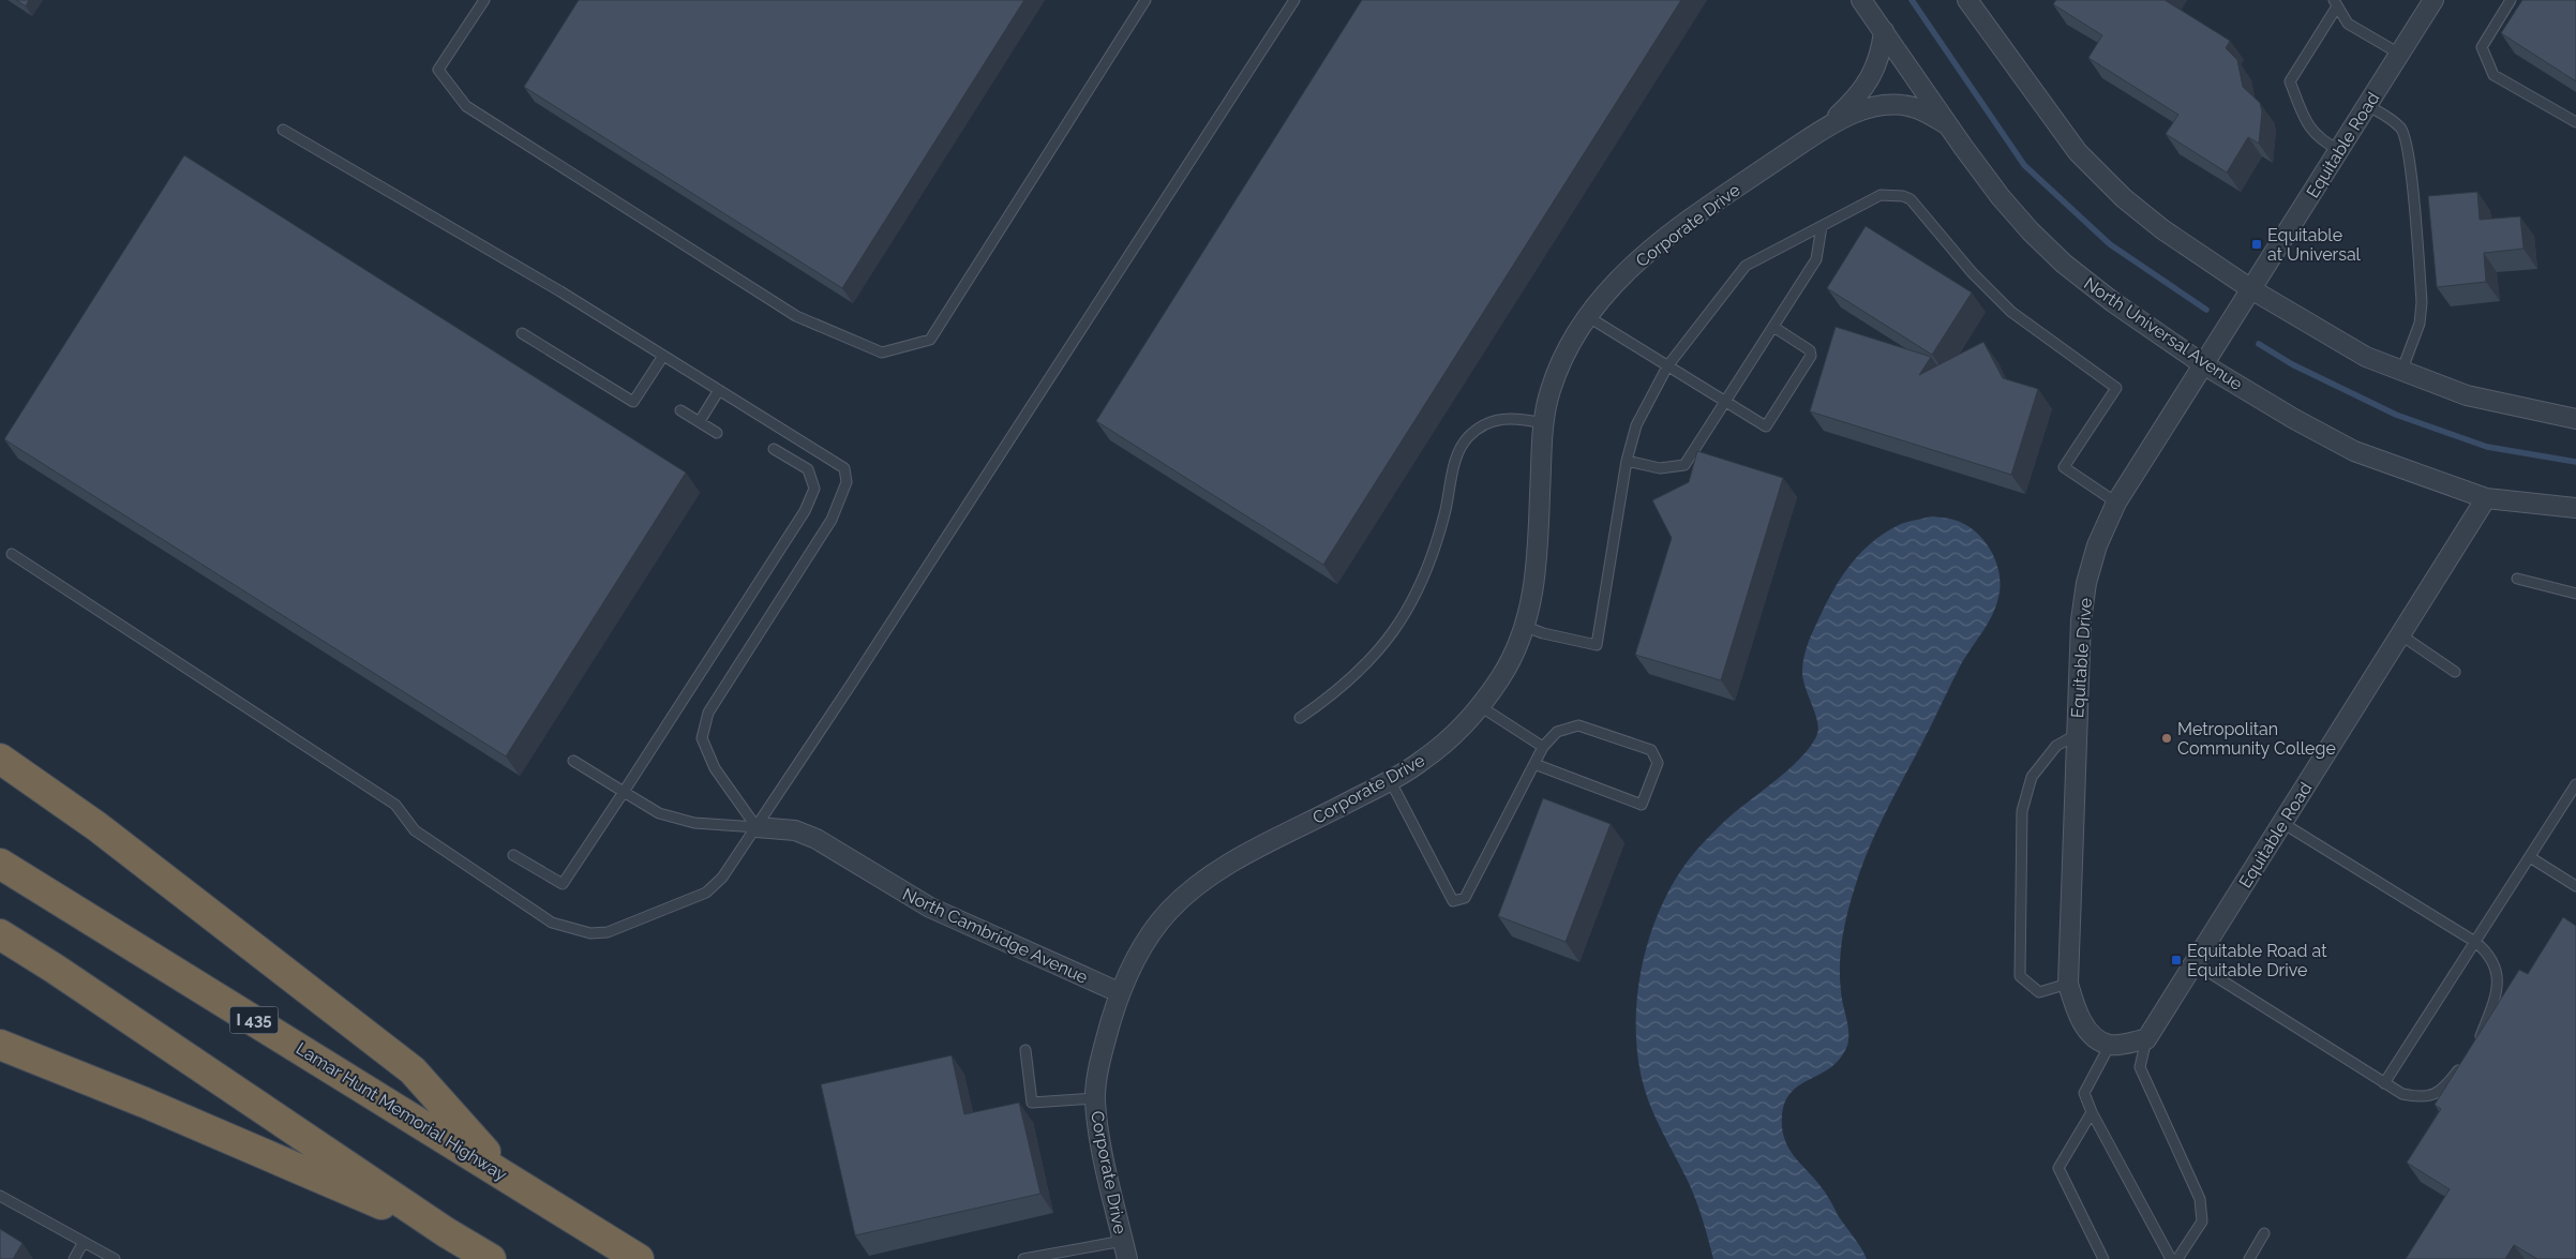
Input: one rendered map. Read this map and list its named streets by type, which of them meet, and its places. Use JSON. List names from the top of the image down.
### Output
{
  "streets": {
    "highway": ["I 435", "Lamar Hunt Memorial Highway"],
    "street": [
      "Equitable Road",
      "Corporate Drive",
      "North Universal Avenue",
      "Equitable Drive",
      "North Cambridge Avenue"
    ]
  },
  "crossings": [
    ["Equitable Road", "North Universal Avenue"],
    ["Equitable Road", "Equitable Drive"],
    ["Corporate Drive", "North Universal Avenue"],
    ["Corporate Drive", "North Cambridge Avenue"],
    ["North Universal Avenue", "Equitable Drive"]
  ],
  "places": {
    "transit": ["Equitable at Universal", "Equitable Road at Equitable Drive"],
    "other": ["Metropolitan Community College"]
  }
}
